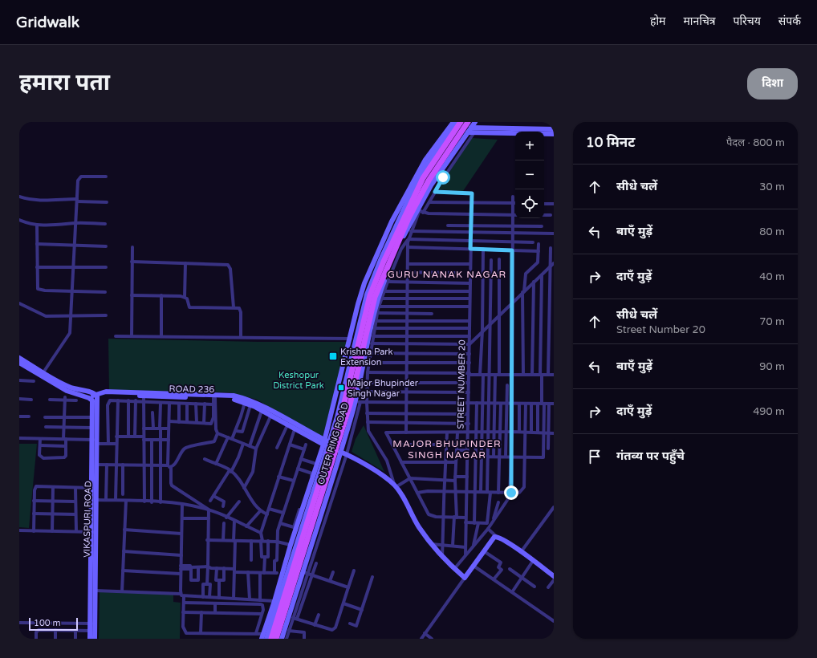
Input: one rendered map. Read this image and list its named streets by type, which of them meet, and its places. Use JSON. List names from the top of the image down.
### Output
{
  "streets": {
    "main road": ["OUTER RING ROAD"],
    "street": ["STREET NUMBER 20", "ROAD 236", "VIKASPURI ROAD"]
  },
  "crossings": [
    ["ROAD 236", "VIKASPURI ROAD"]
  ],
  "districts": ["GURU NANAK NAGAR", "MAJOR BHUPINDER SINGH NAGAR"],
  "parks": ["Keshopur District Park"],
  "places": {
    "transit": ["Krishna Park Extension", "Major Bhupinder Singh Nagar"]
  },
  "scale_bar": "100 m",
  "page": {
    "header": "Gridwalk",
    "nav": [
      "होम",
      "मानचित्र",
      "परिचय",
      "संपर्क"
    ],
    "buttons": "दिशा",
    "title": "हमारा पता",
    "heading": ["10 मिनट", "पैदल · 800 m"],
    "map_buttons": ["+", "−"],
    "list": [
      ["सीधे चलें", "30 m"],
      ["बाएँ मुड़ें", "80 m"],
      ["दाएँ मुड़ें", "40 m"],
      ["सीधे चलें", "Street Number 20", "70 m"],
      ["बाएँ मुड़ें", "90 m"],
      ["दाएँ मुड़ें", "490 m"],
      "गंतव्य पर पहुँचे"
    ],
    "scale": "100 m"
  }
}
